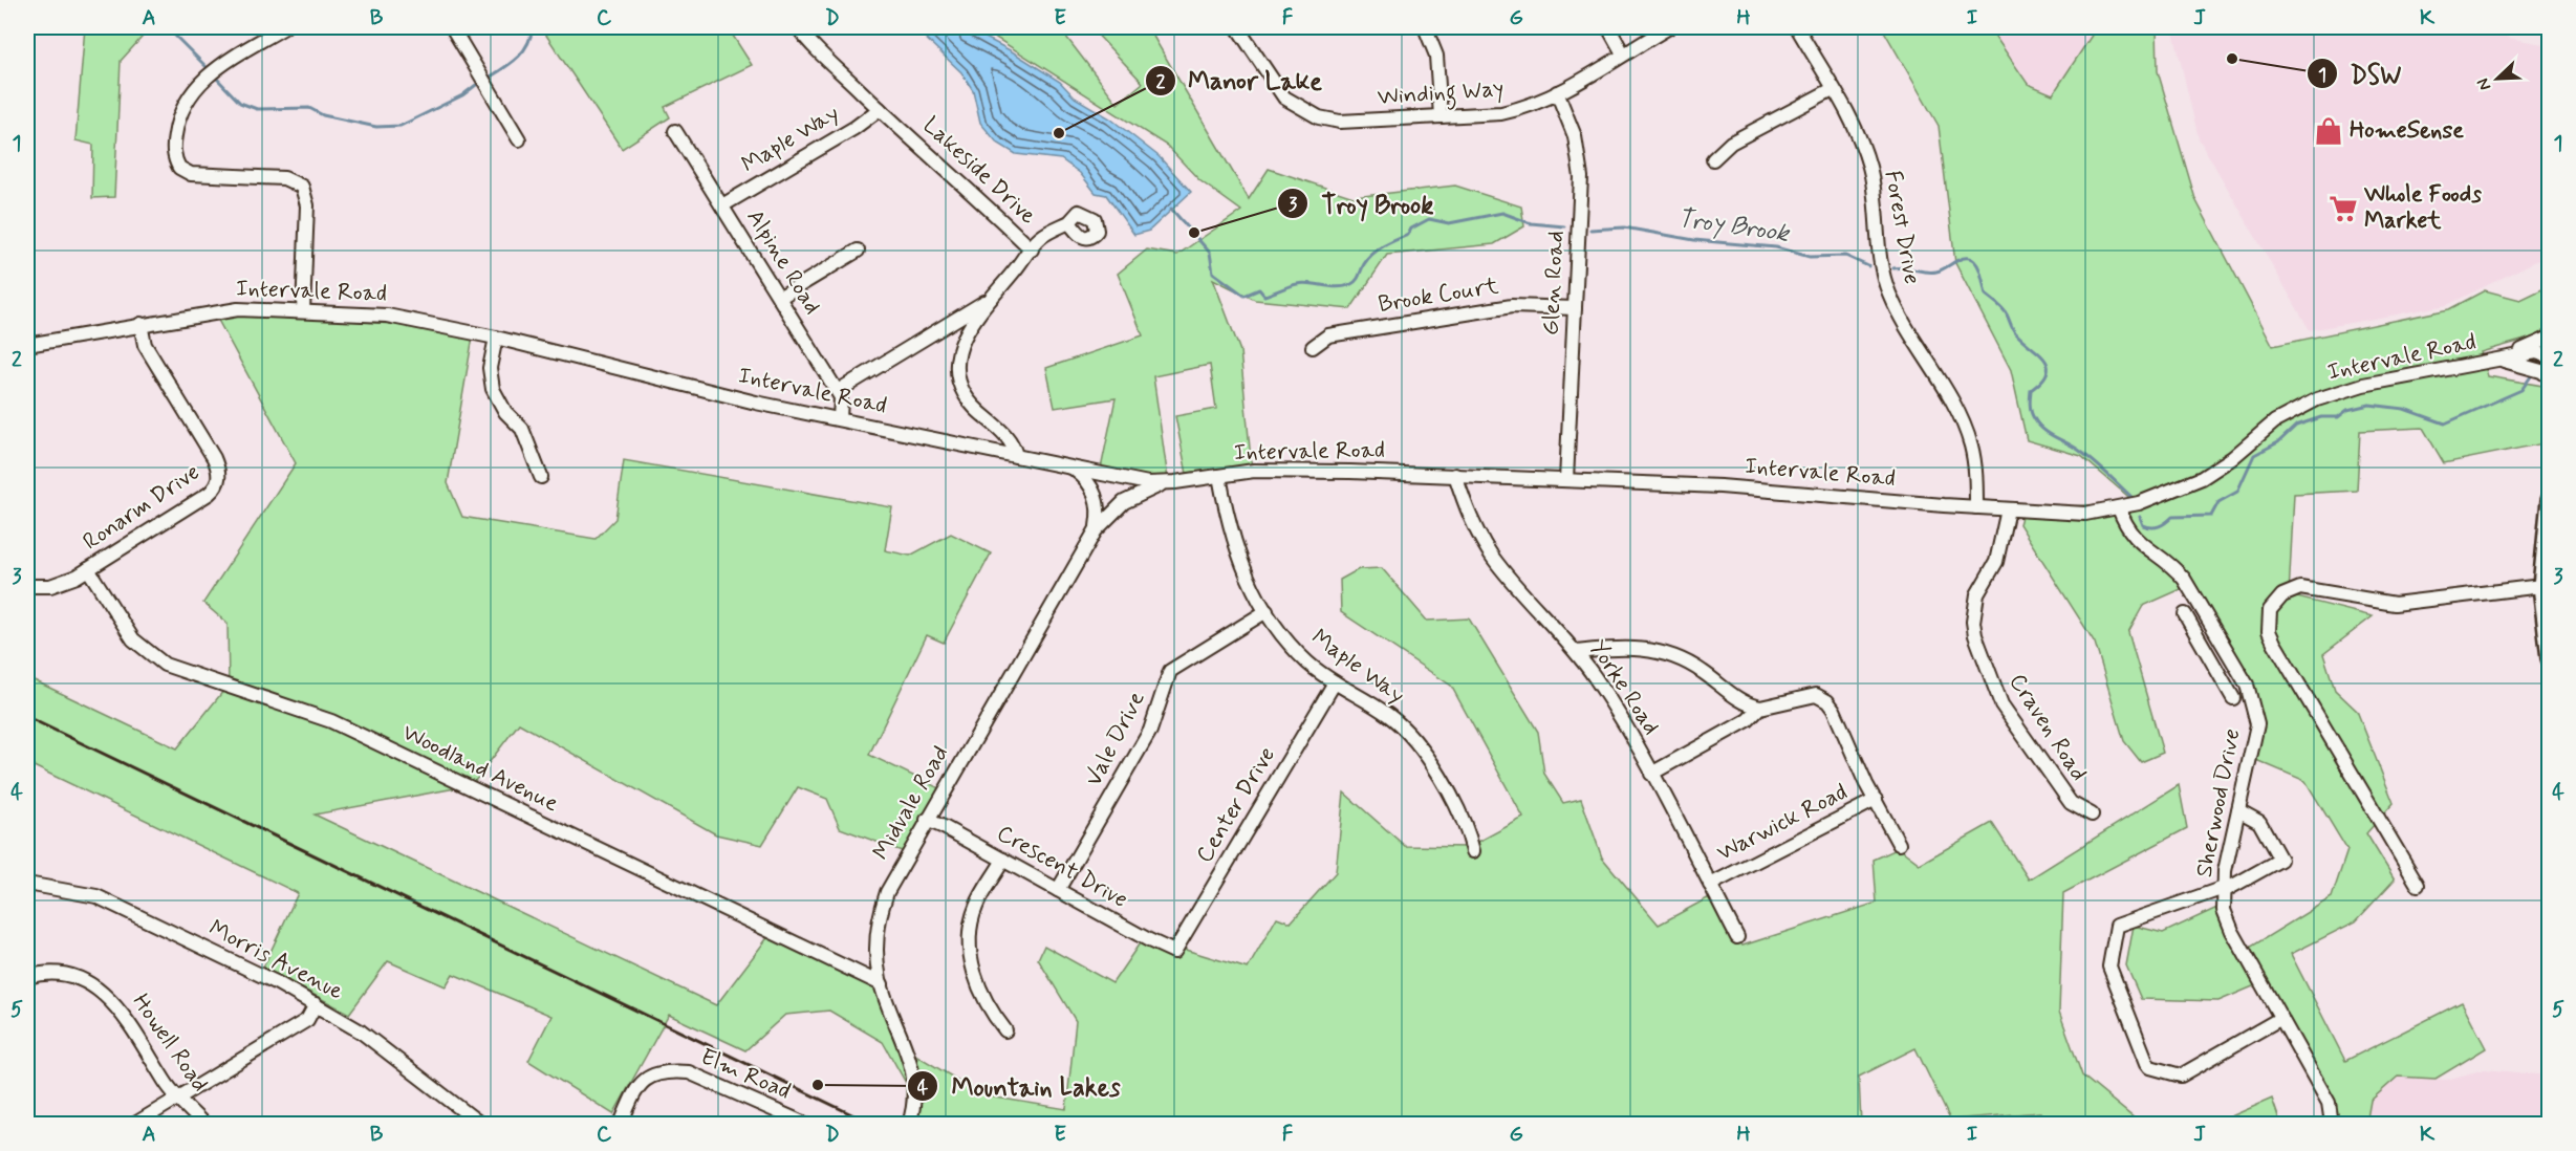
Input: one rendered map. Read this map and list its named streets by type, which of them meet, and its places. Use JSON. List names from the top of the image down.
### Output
{
  "streets": {
    "street": [
      "Winding Way",
      "Maple Way",
      "Lakeside Drive",
      "Forest Drive",
      "Alpine Road",
      "Glen Road",
      "Intervale Road",
      "Brook Court",
      "Ronarm Drive",
      "Yorke Road",
      "Craven Road",
      "Vale Drive",
      "Woodland Avenue",
      "Midvale Road",
      "Sherwood Drive",
      "Center Drive",
      "Warwick Road",
      "Crescent Drive",
      "Morris Avenue",
      "Howell Road",
      "Elm Road"
    ]
  },
  "crossings": [
    ["Winding Way", "Glen Road"],
    ["Maple Way", "Lakeside Drive"],
    ["Maple Way", "Alpine Road"],
    ["Maple Way", "Intervale Road"],
    ["Maple Way", "Vale Drive"],
    ["Maple Way", "Center Drive"],
    ["Lakeside Drive", "Intervale Road"],
    ["Forest Drive", "Intervale Road"],
    ["Alpine Road", "Intervale Road"],
    ["Glen Road", "Intervale Road"],
    ["Glen Road", "Brook Court"],
    ["Intervale Road", "Ronarm Drive"],
    ["Intervale Road", "Yorke Road"],
    ["Intervale Road", "Craven Road"],
    ["Intervale Road", "Midvale Road"],
    ["Intervale Road", "Sherwood Drive"],
    ["Ronarm Drive", "Woodland Avenue"],
    ["Yorke Road", "Warwick Road"],
    ["Vale Drive", "Crescent Drive"],
    ["Woodland Avenue", "Midvale Road"],
    ["Midvale Road", "Crescent Drive"],
    ["Center Drive", "Crescent Drive"]
  ],
  "water": ["Troy Brook"],
  "places": {
    "other": [
      "DSW",
      "Manor Lake",
      "Troy Brook",
      "Mountain Lakes"
    ],
    "shop": ["HomeSense"],
    "supermarket": ["Whole Foods Market"]
  },
  "north": "bottom left",
  "grid": {
    "columns": [
      "A",
      "B",
      "C",
      "D",
      "E",
      "F",
      "G",
      "H",
      "I",
      "J",
      "K"
    ],
    "rows": [
      "1",
      "2",
      "3",
      "4",
      "5"
    ]
  }
}
